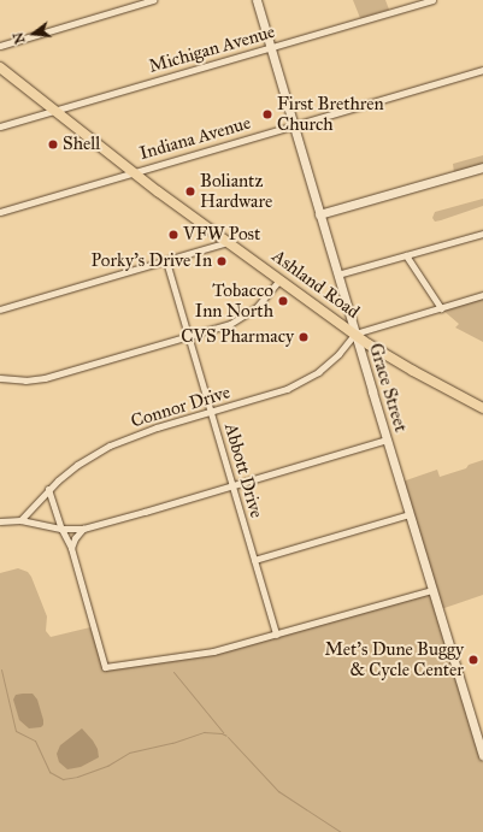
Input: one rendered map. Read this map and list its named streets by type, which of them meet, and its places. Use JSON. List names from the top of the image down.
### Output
{
  "streets": {
    "main road": ["Ashland Road"],
    "street": [
      "Michigan Avenue",
      "Indiana Avenue",
      "Grace Street",
      "Connor Drive",
      "Abbott Drive"
    ]
  },
  "crossings": [
    ["Michigan Avenue", "Ashland Road"],
    ["Michigan Avenue", "Grace Street"],
    ["Indiana Avenue", "Ashland Road"],
    ["Indiana Avenue", "Grace Street"],
    ["Ashland Road", "Grace Street"],
    ["Ashland Road", "Connor Drive"],
    ["Grace Street", "Connor Drive"],
    ["Connor Drive", "Abbott Drive"]
  ],
  "places": [
    "First Brethren Church",
    "Shell",
    "Boliantz Hardware",
    "VFW Post",
    "Porky's Drive In",
    "Tobacco Inn North",
    "CVS Pharmacy",
    "Met's Dune Buggy & Cycle Center"
  ],
  "north": "left"
}
